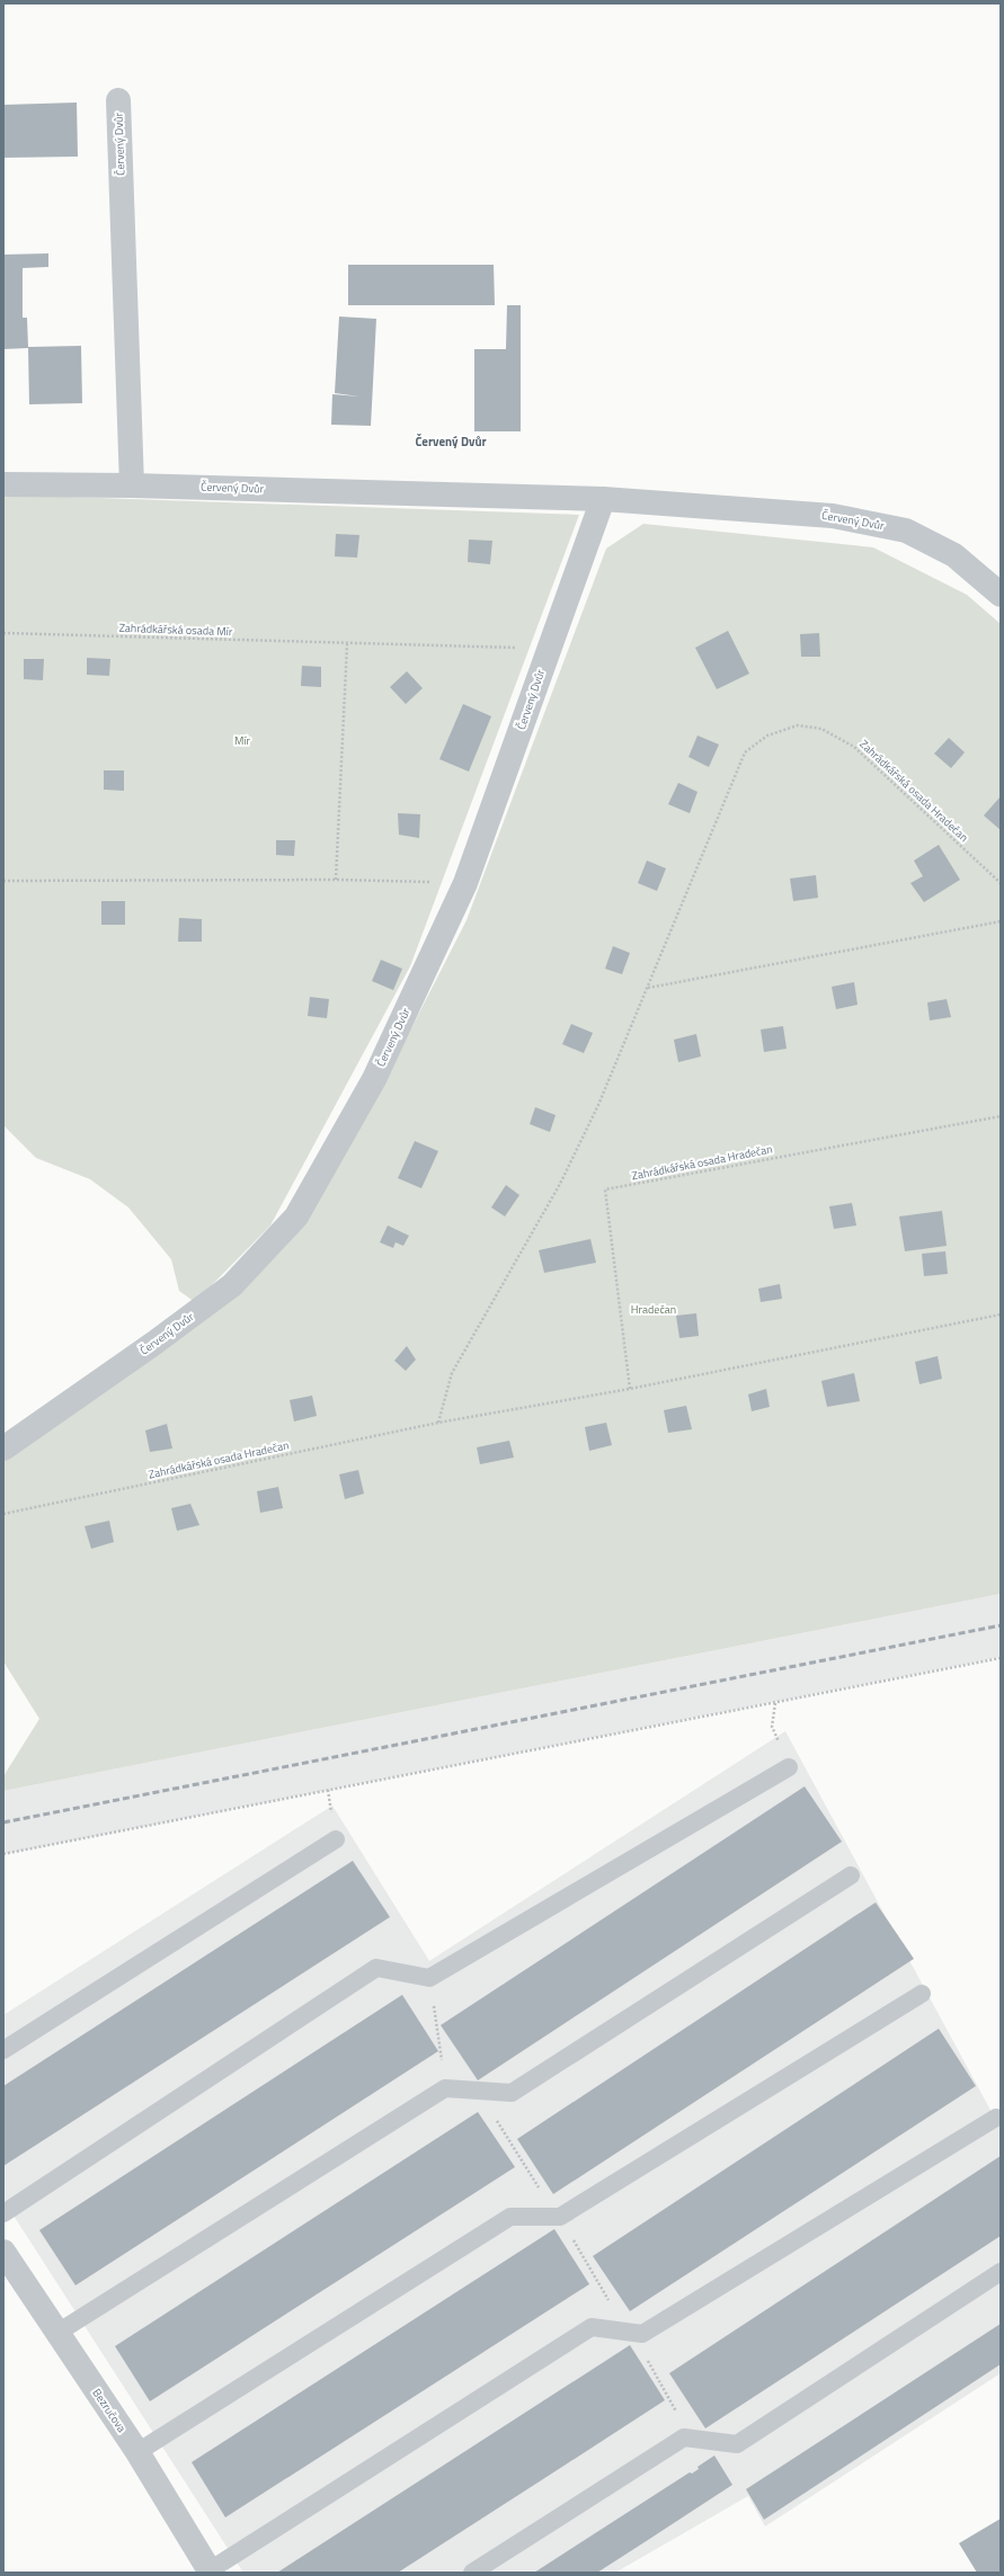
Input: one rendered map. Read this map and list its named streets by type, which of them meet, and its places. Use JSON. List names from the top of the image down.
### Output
{
  "streets": {
    "street": ["Červený Dvůr", "Bezručova"],
    "path": ["Zahrádkářská osada Mír", "Zahrádkářská osada Hradečan"]
  },
  "crossings": [
    ["Červený Dvůr", "Zahrádkářská osada Mír"]
  ],
  "districts": ["Červený Dvůr"],
  "parks": ["Mír", "Hradečan"]
}
